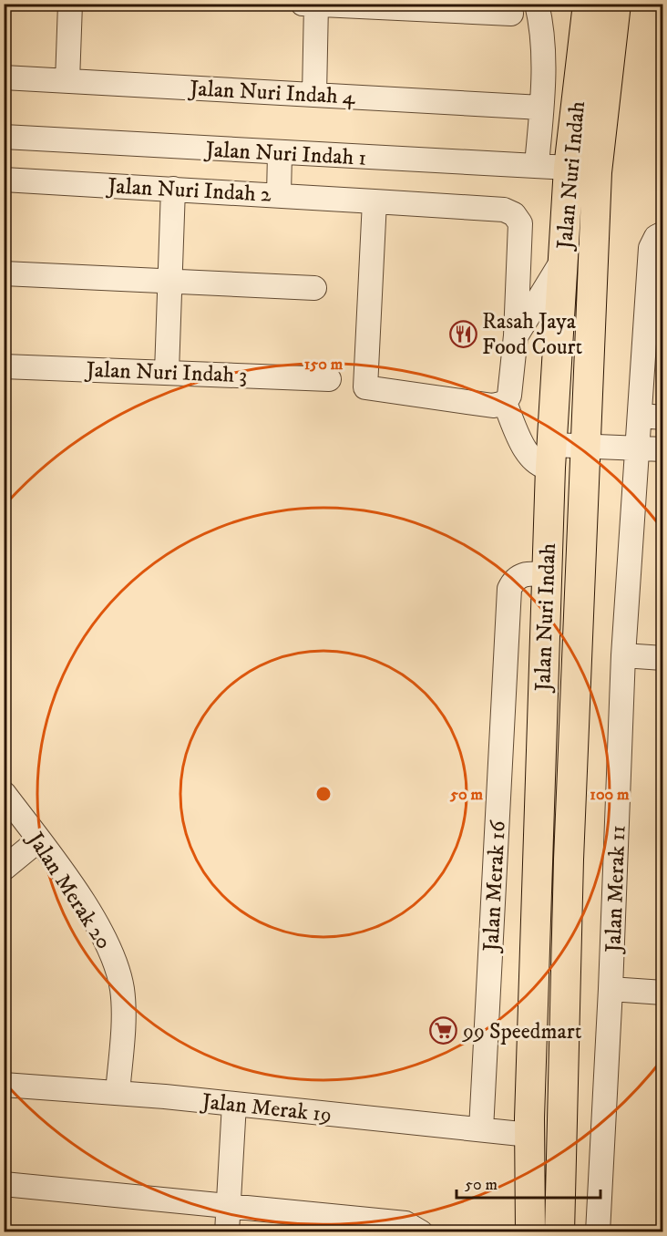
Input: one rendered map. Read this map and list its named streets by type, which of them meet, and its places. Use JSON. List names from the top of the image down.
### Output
{
  "streets": {
    "main road": ["Jalan Nuri Indah"],
    "street": [
      "Jalan Nuri Indah 4",
      "Jalan Nuri Indah 1",
      "Jalan Nuri Indah 2",
      "Jalan Nuri Indah 3",
      "Jalan Merak 16",
      "Jalan Merak 11",
      "Jalan Merak 20",
      "Jalan Merak 19"
    ]
  },
  "crossings": [
    ["Jalan Nuri Indah 1", "Jalan Nuri Indah"],
    ["Jalan Nuri Indah", "Jalan Merak 16"],
    ["Jalan Nuri Indah", "Jalan Merak 19"],
    ["Jalan Merak 16", "Jalan Merak 19"],
    ["Jalan Merak 20", "Jalan Merak 19"]
  ],
  "places": {
    "restaurant": ["Rasah Jaya Food Court"],
    "supermarket": ["99 Speedmart"]
  },
  "scale_bar": "50 m",
  "rings": ["150 m", "50 m", "100 m"]
}
